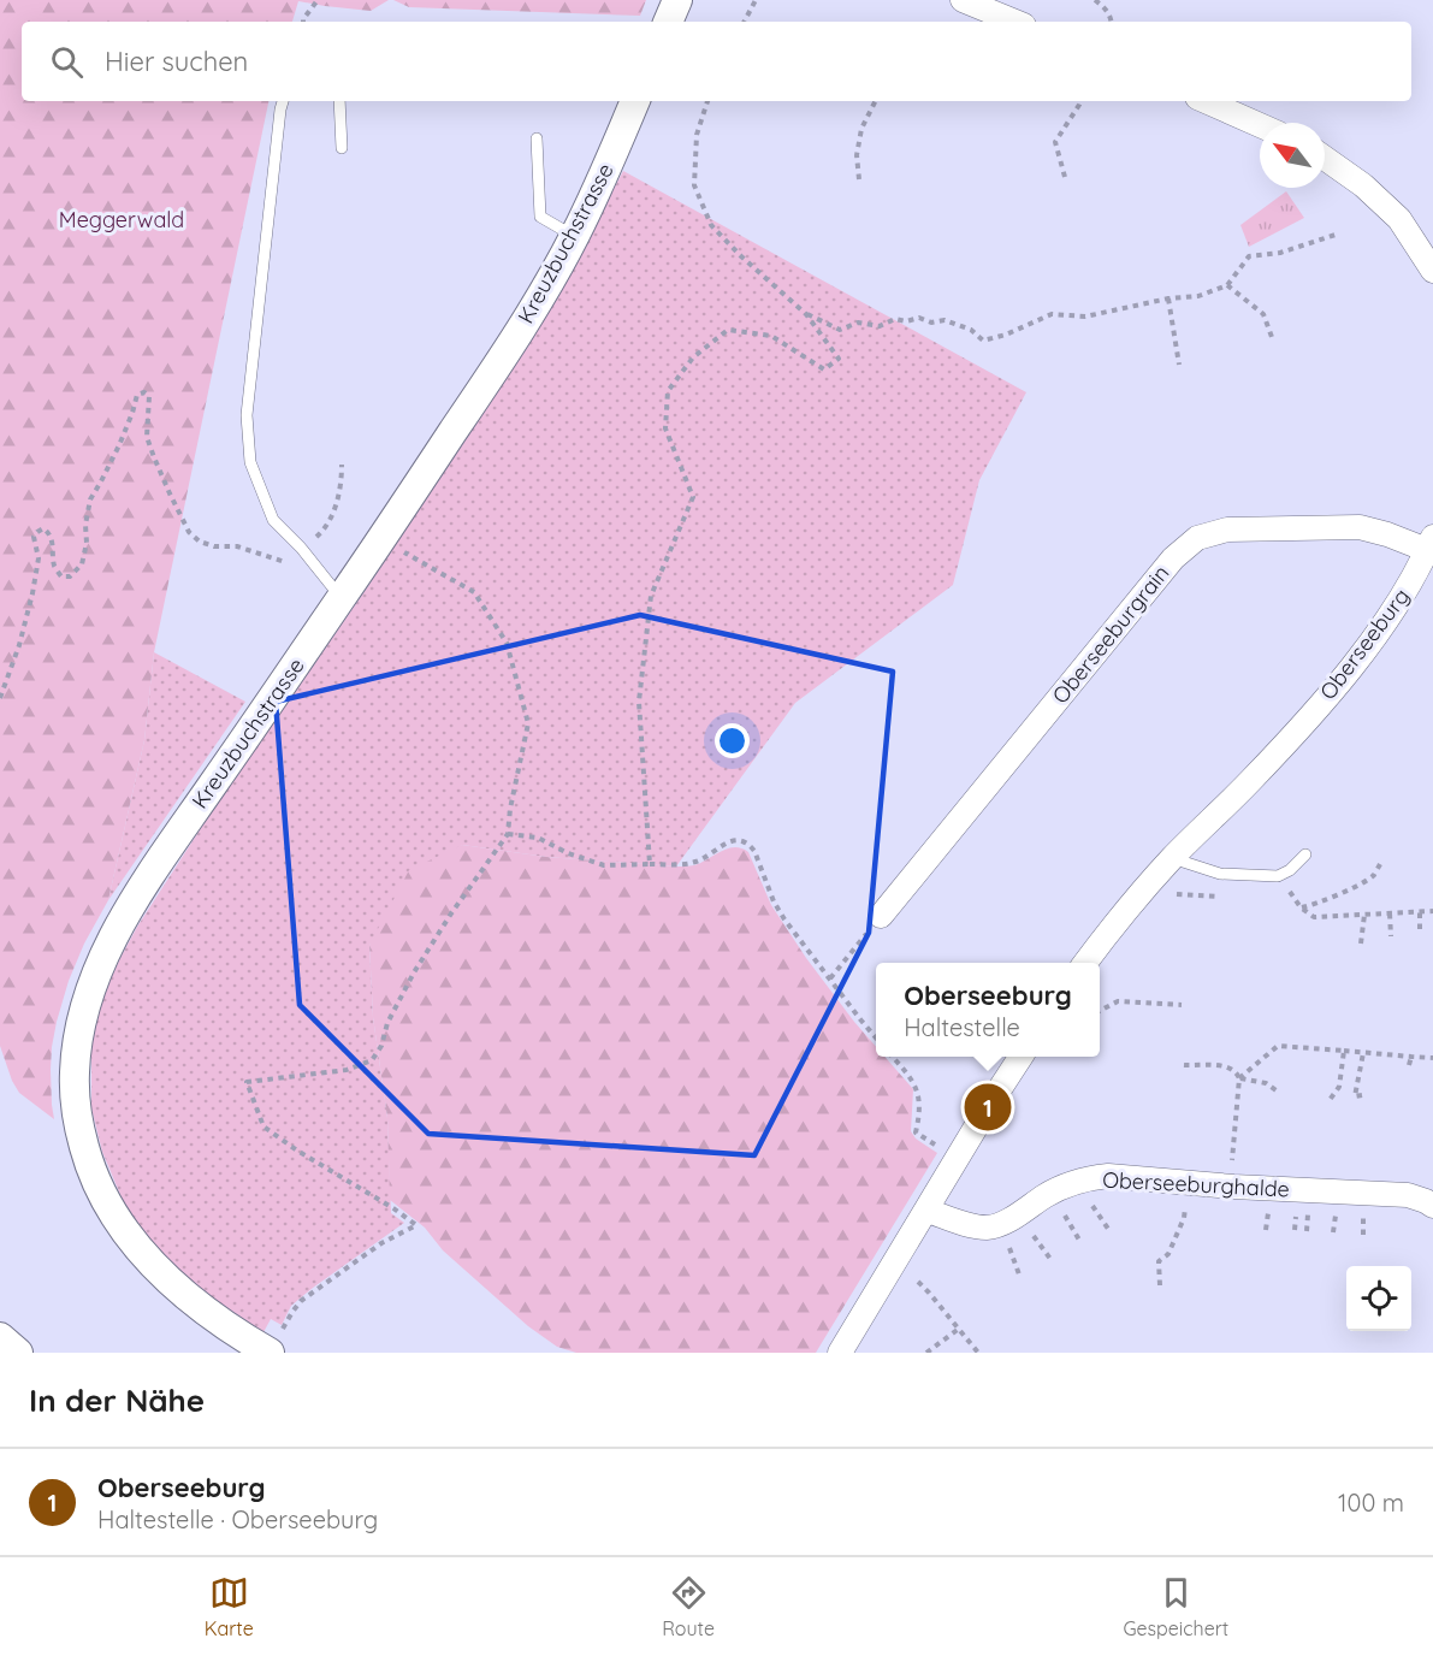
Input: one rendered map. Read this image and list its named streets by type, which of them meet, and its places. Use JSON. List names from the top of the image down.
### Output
{
  "streets": {
    "street": [
      "Kreuzbuchstrasse",
      "Oberseeburgrain",
      "Oberseeburg",
      "Oberseeburghalde"
    ]
  },
  "crossings": [
    ["Oberseeburgrain", "Oberseeburg"]
  ],
  "parks": ["Meggerwald"],
  "north": "top left",
  "page": {
    "search": "Hier suchen",
    "popup": ["Oberseeburg", "Haltestelle"],
    "pins": "1",
    "heading": "In der Nähe",
    "list": [
      {
        "mark": "1",
        "name": "Oberseeburg",
        "note": "Haltestelle · Oberseeburg",
        "value": "100 m"
      }
    ],
    "nav": ["Karte", "Route", "Gespeichert"]
  }
}
